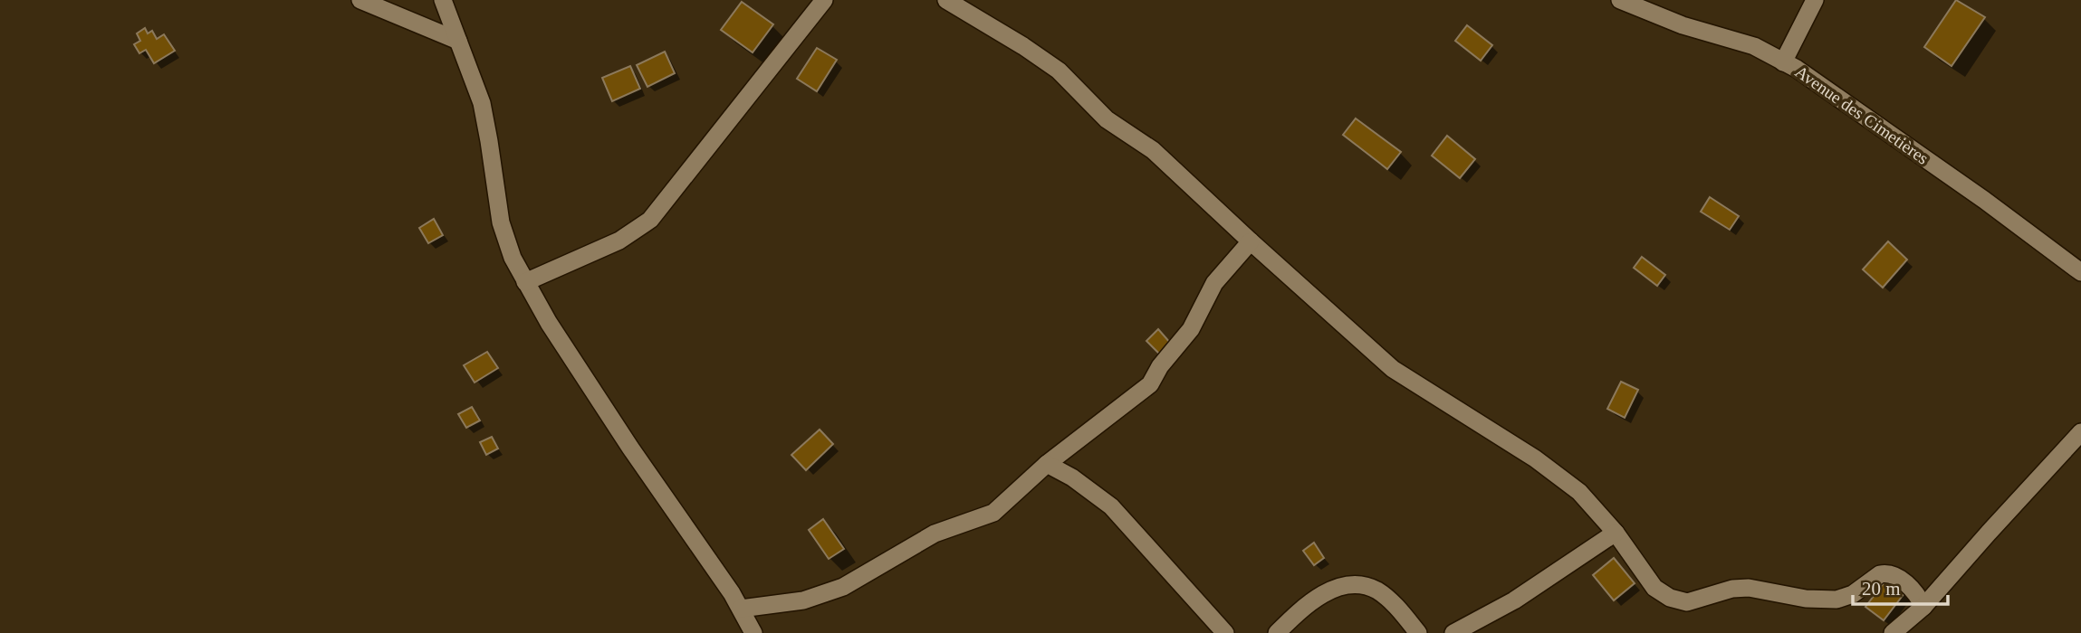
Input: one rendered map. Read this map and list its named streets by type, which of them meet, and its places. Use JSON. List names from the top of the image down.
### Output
{
  "streets": {
    "street": ["Avenue des Cimetières"]
  },
  "scale_bar": "20 m"
}
